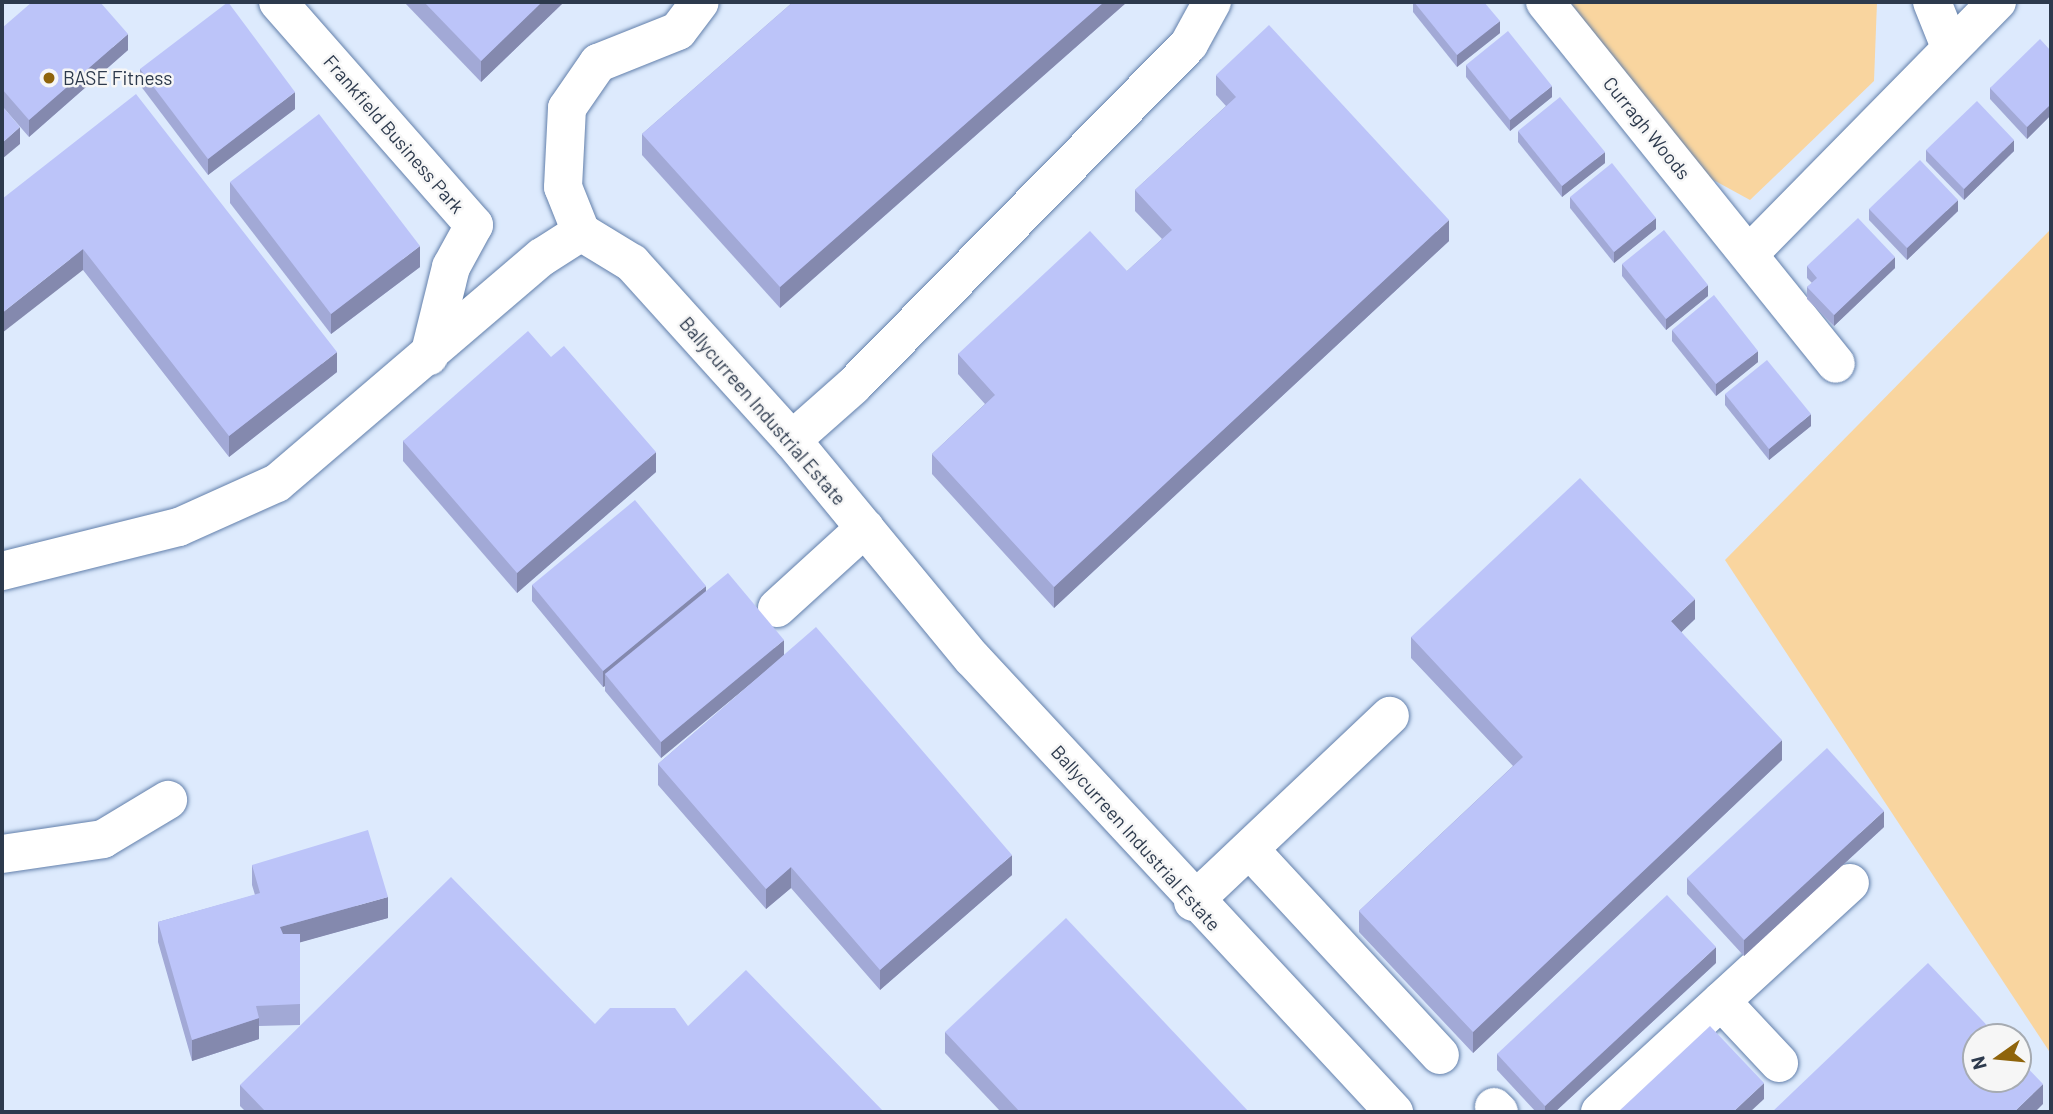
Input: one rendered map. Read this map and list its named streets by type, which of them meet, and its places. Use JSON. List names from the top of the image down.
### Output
{
  "streets": {
    "street": ["Curragh Woods", "Frankfield Business Park", "Ballycurreen Industrial Estate"]
  },
  "places": ["BASE Fitness"],
  "north": "left"
}
